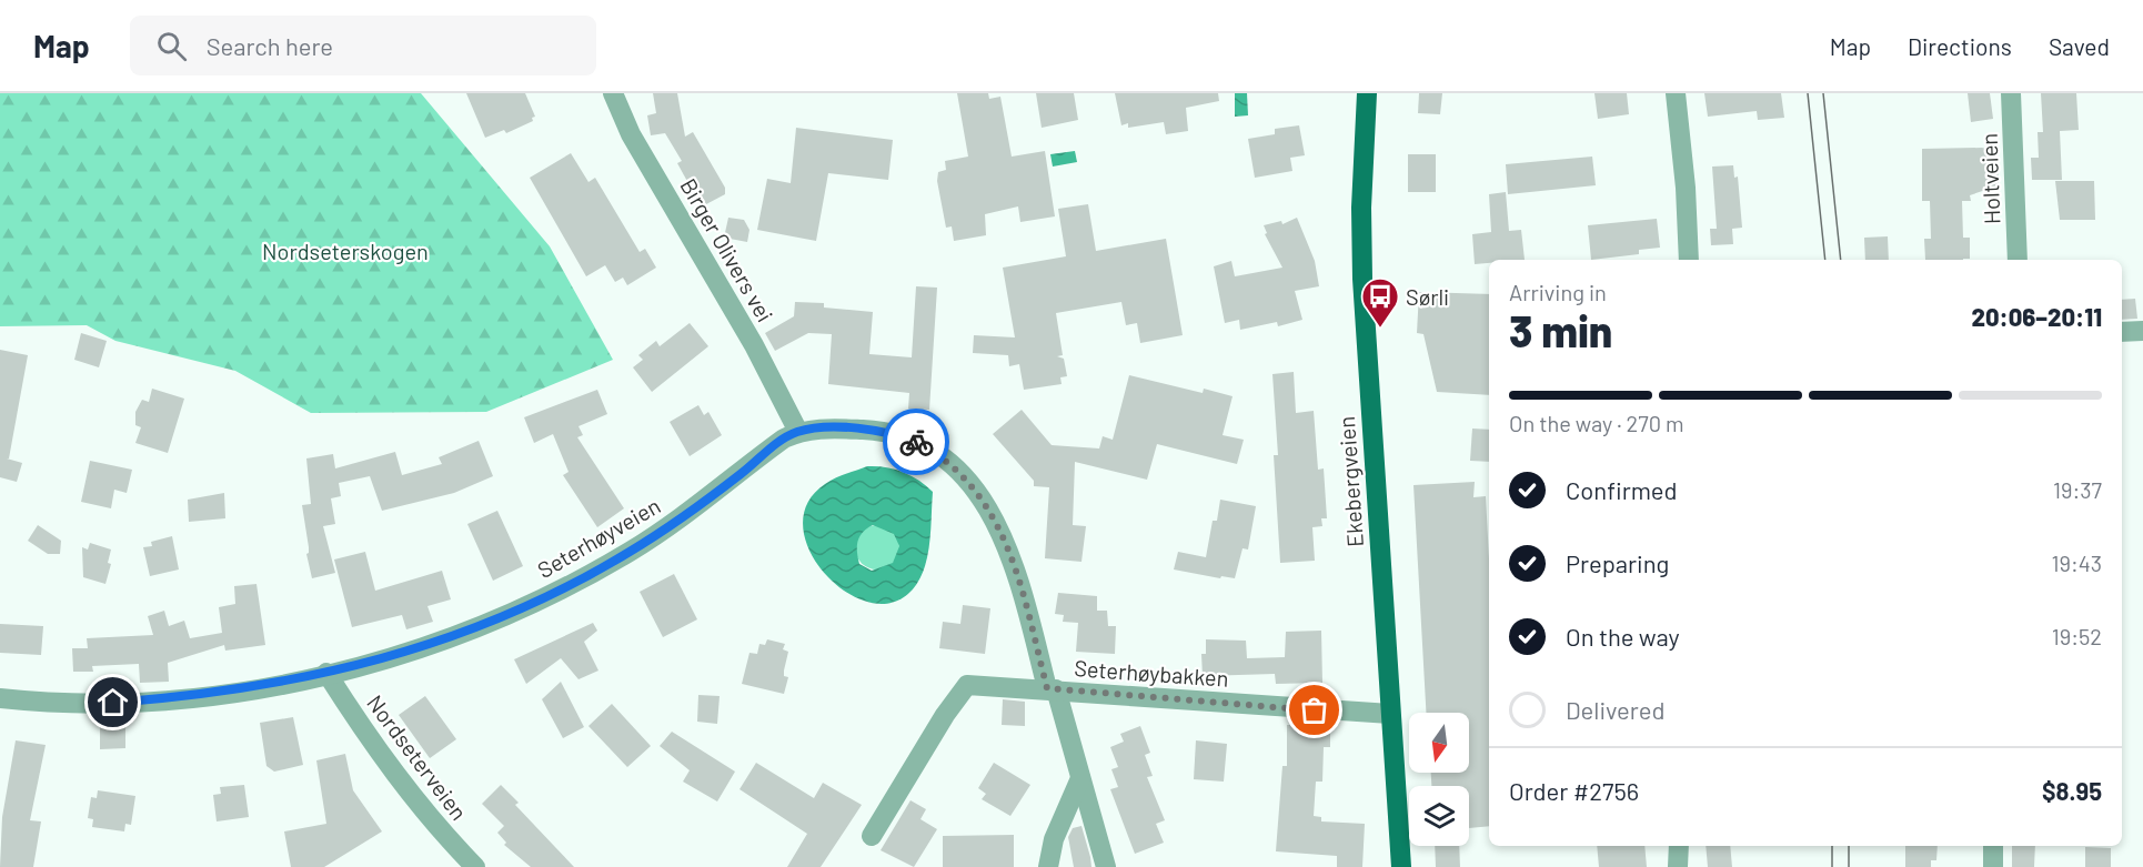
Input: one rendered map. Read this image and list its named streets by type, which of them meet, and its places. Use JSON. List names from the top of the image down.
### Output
{
  "streets": {
    "main road": ["Ekebergveien"],
    "street": [
      "Holtveien",
      "Birger Olivers vei",
      "Seterhøyveien",
      "Seterhøybakken",
      "Nordseterveien"
    ]
  },
  "crossings": [
    ["Birger Olivers vei", "Seterhøyveien"],
    ["Ekebergveien", "Seterhøybakken"],
    ["Seterhøyveien", "Seterhøybakken"],
    ["Seterhøyveien", "Nordseterveien"]
  ],
  "parks": ["Nordseterskogen"],
  "places": {
    "bus stop": ["Sørli"]
  },
  "north": "bottom",
  "page": {
    "header": "Map",
    "search": "Search here",
    "nav": ["Map", "Directions", "Saved"],
    "heading": ["3 min", "Arriving in", "20:06–20:11"],
    "panel": ["Order #2756", "$8.95"],
    "bar": "On the way · 270 m",
    "list": [
      ["Confirmed", "19:37"],
      ["Preparing", "19:43"],
      ["On the way", "19:52"],
      "Delivered"
    ]
  }
}
